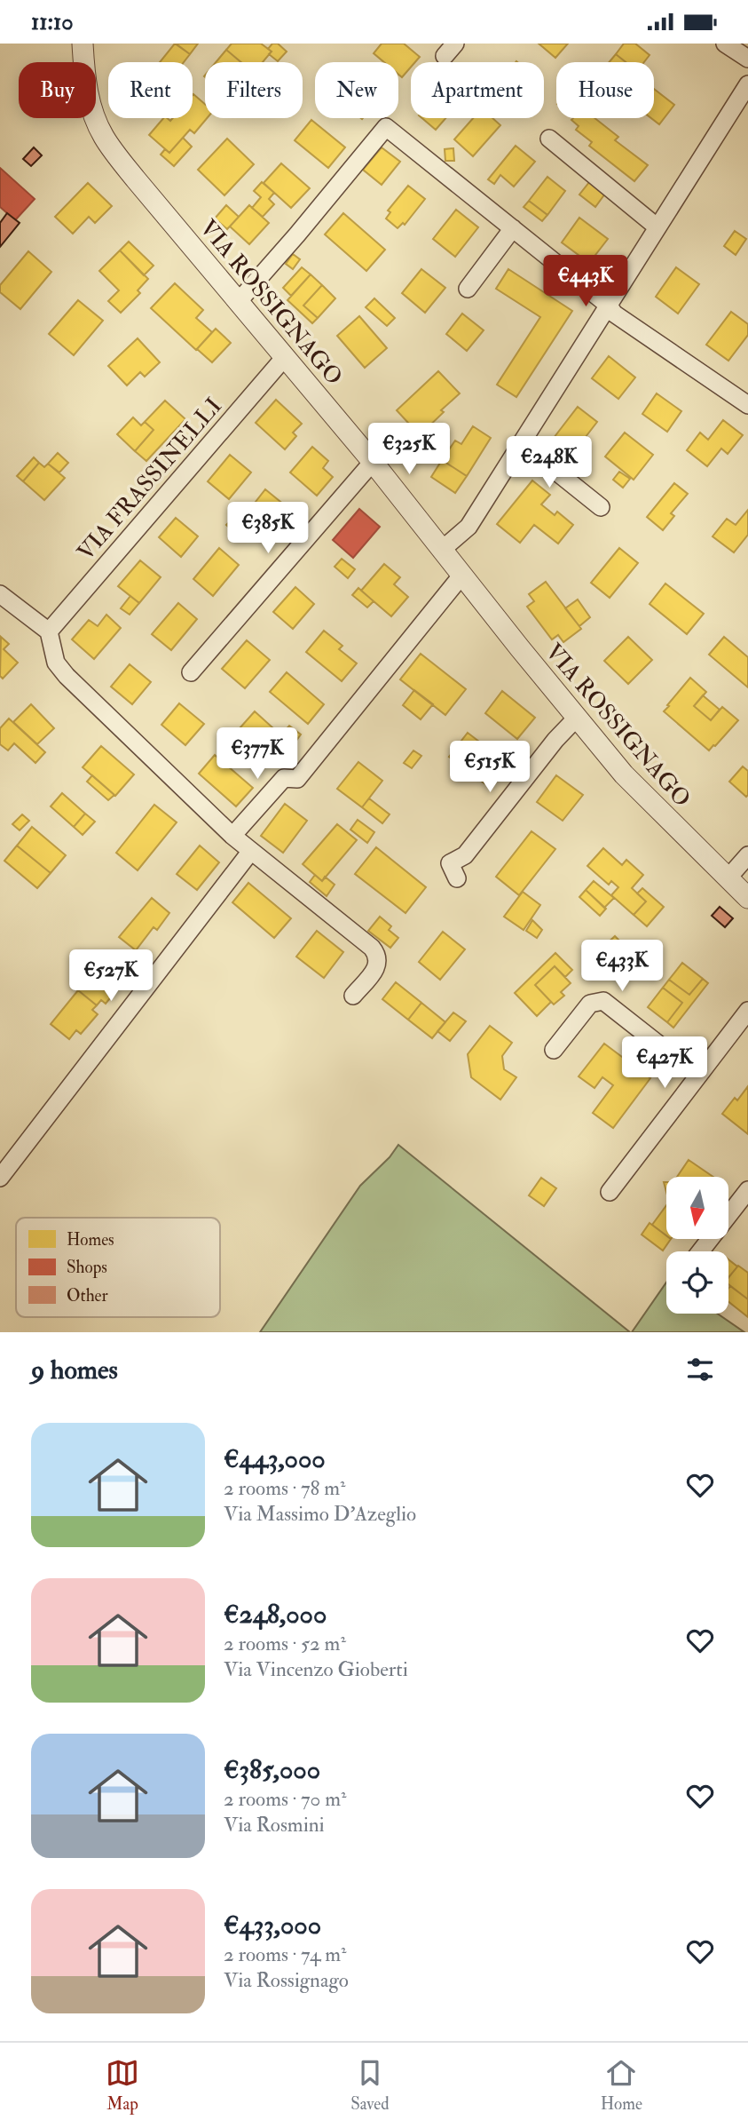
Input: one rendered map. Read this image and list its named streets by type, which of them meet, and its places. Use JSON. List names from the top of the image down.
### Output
{
  "streets": {
    "street": ["VIA ROSSIGNAGO", "VIA FRASSINELLI"]
  },
  "crossings": [
    ["VIA ROSSIGNAGO", "VIA FRASSINELLI"]
  ],
  "legend": ["Homes", "Shops", "Other"],
  "north": "bottom",
  "page": {
    "status": "11:10",
    "chip": [
      "Buy",
      "Rent",
      "Filters",
      "New",
      "Apartment",
      "House"
    ],
    "price": [
      "€443K",
      "€325K",
      "€248K",
      "€385K",
      "€377K",
      "€515K",
      "€433K",
      "€527K",
      "€427K"
    ],
    "heading": "9 homes",
    "list": [
      {
        "name": "€443,000",
        "note": "2 rooms · 78 m² · Via Massimo D'Azeglio"
      },
      {
        "name": "€248,000",
        "note": "2 rooms · 52 m² · Via Vincenzo Gioberti"
      },
      {
        "name": "€385,000",
        "note": "2 rooms · 70 m² · Via Rosmini"
      },
      {
        "name": "€433,000",
        "note": "2 rooms · 74 m² · Via Rossignago"
      }
    ],
    "tabs": ["Map", "Saved", "Home"]
  }
}
